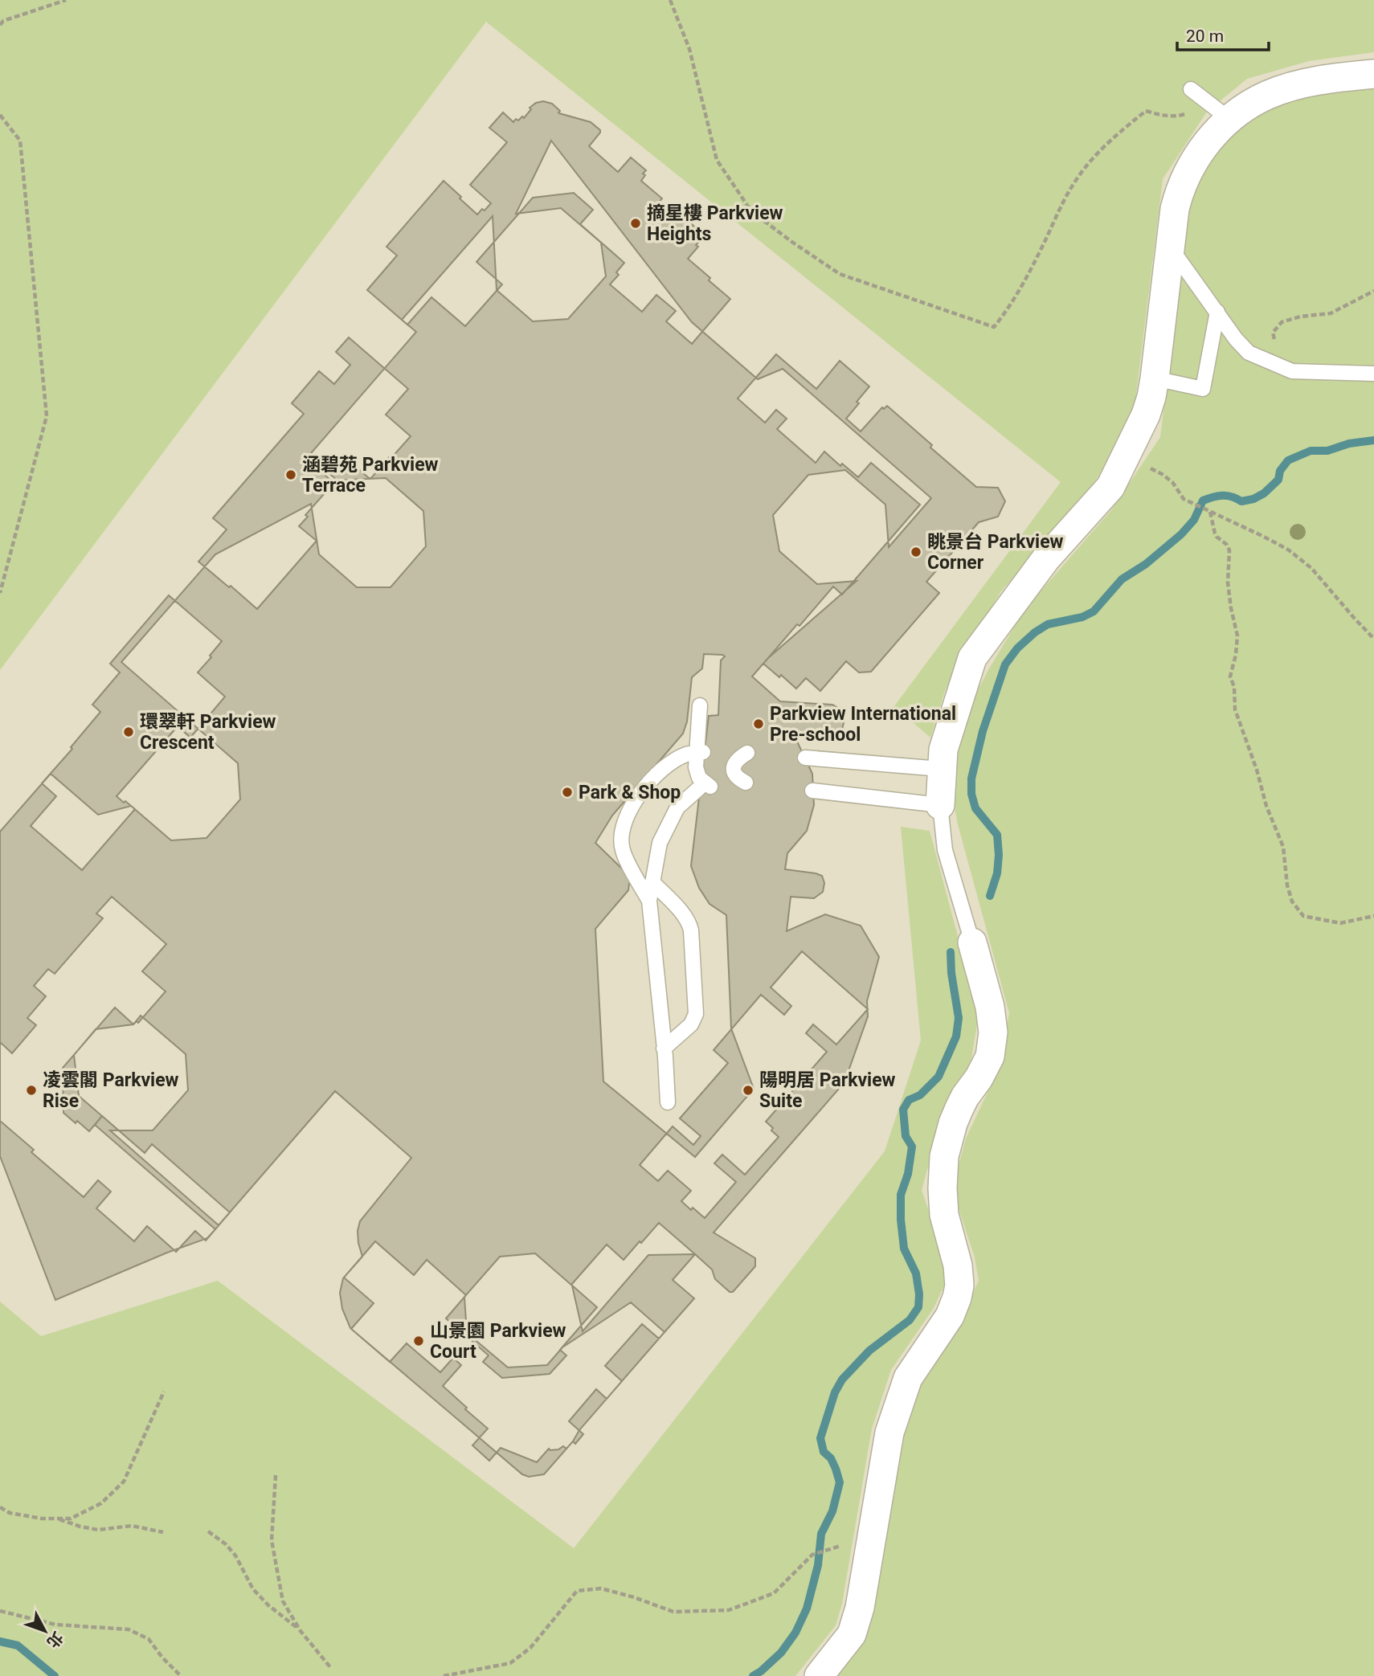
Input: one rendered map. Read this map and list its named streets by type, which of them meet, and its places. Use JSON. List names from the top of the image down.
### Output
{
  "places": [
    "摘星樓 Parkview Heights",
    "涵碧苑 Parkview Terrace",
    "眺景台 Parkview Corner",
    "Parkview International Pre-school",
    "環翠軒 Parkview Crescent",
    "Park & Shop",
    "凌雲閣 Parkview Rise",
    "陽明居 Parkview Suite",
    "山景園 Parkview Court"
  ],
  "scale_bar": "20 m",
  "north": "bottom right"
}
